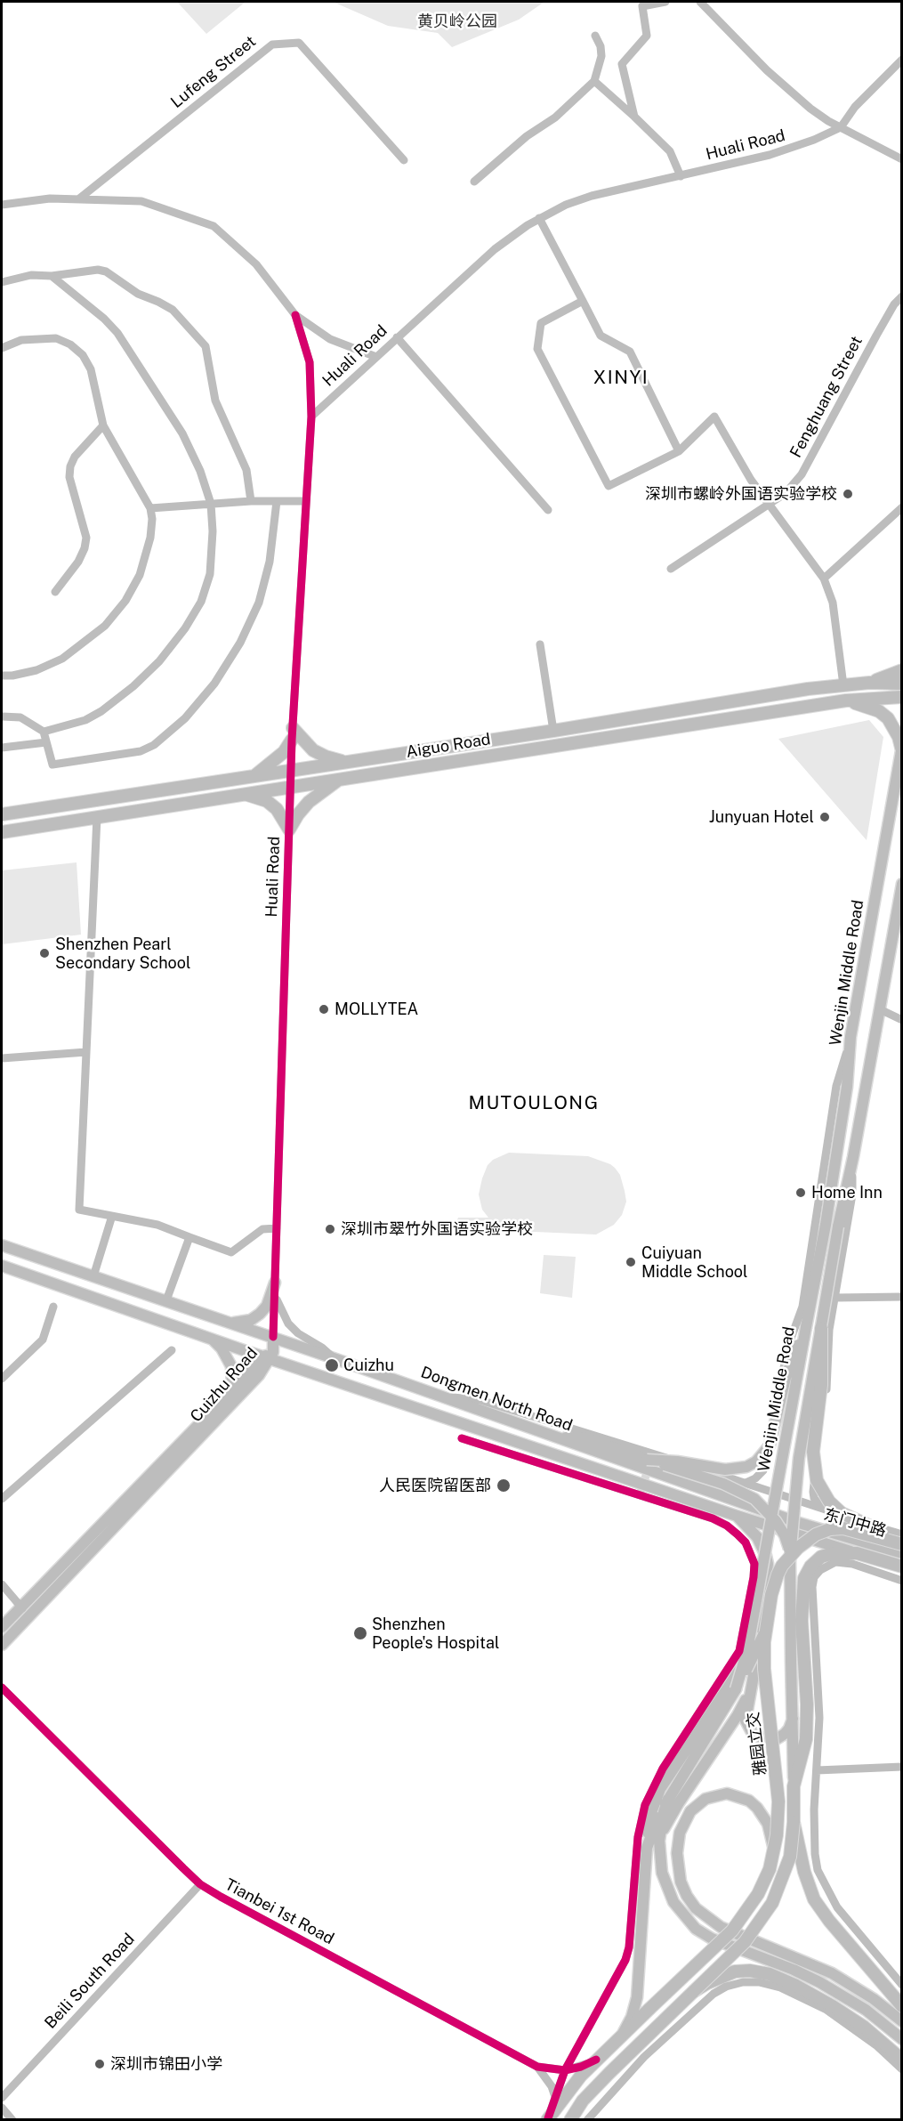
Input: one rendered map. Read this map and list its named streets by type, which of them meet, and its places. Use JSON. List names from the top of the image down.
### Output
{
  "streets": {
    "highway": ["Aiguo Road", "Wenjin Middle Road", "雅园立交"],
    "main road": ["Cuizhu Road", "Dongmen North Road", "东门中路"],
    "street": [
      "Lufeng Street",
      "Huali Road",
      "Fenghuang Street",
      "Tianbei 1st Road",
      "Beili South Road"
    ]
  },
  "crossings": [
    ["Huali Road", "Aiguo Road"],
    ["Huali Road", "Cuizhu Road"],
    ["Huali Road", "Dongmen North Road"],
    ["Wenjin Middle Road", "雅园立交"],
    ["Cuizhu Road", "Dongmen North Road"],
    ["Dongmen North Road", "东门中路"],
    ["雅园立交", "Tianbei 1st Road"],
    ["Tianbei 1st Road", "Beili South Road"]
  ],
  "districts": ["XINYI", "MUTOULONG"],
  "parks": ["黄贝岭公园"],
  "places": [
    "深圳市螺岭外国语实验学校",
    "Junyuan Hotel",
    "Shenzhen Pearl Secondary School",
    "MOLLYTEA",
    "Home Inn",
    "深圳市翠竹外国语实验学校",
    "Cuiyuan Middle School",
    "Cuizhu",
    "人民医院留医部",
    "Shenzhen People's Hospital",
    "深圳市锦田小学"
  ]
}
